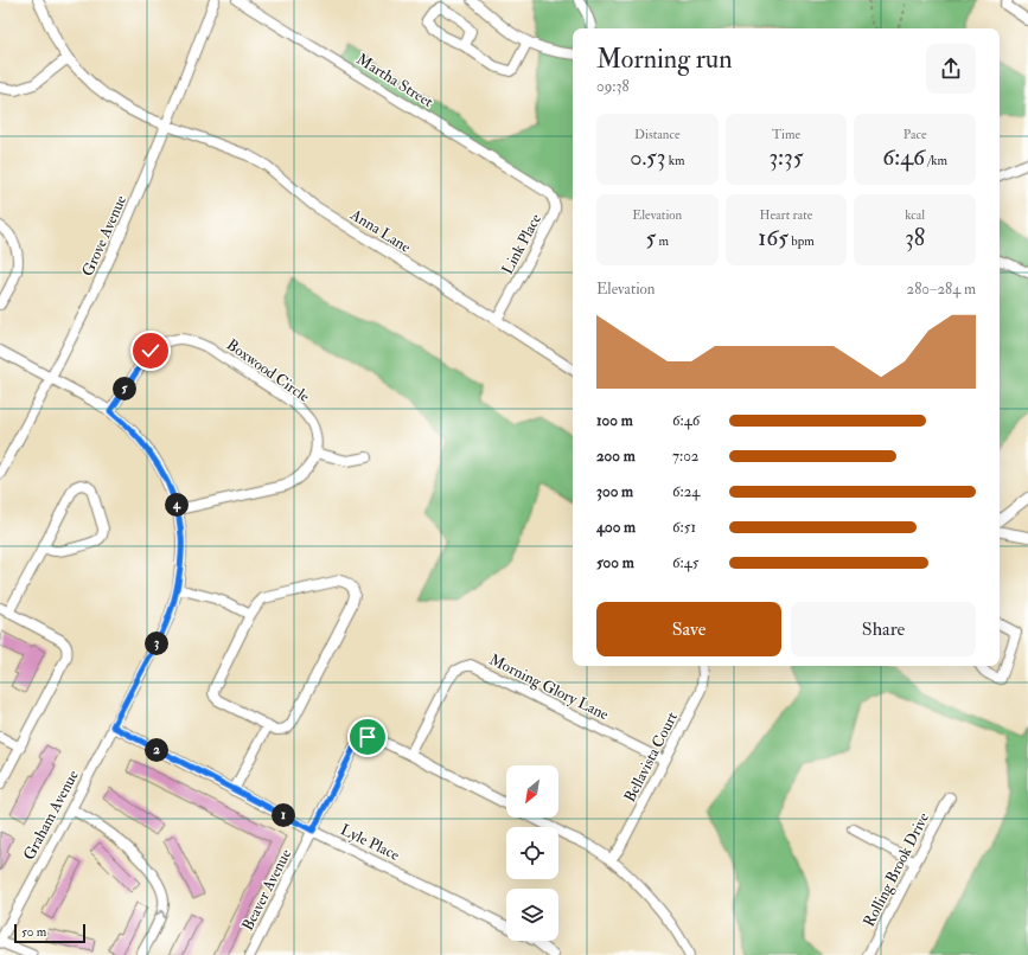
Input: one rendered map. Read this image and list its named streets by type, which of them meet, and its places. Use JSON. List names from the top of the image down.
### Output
{
  "streets": {
    "street": [
      "Martha Street",
      "Anna Lane",
      "Grove Avenue",
      "Link Place",
      "Boxwood Circle",
      "Morning Glory Lane",
      "Bellavista Court",
      "Graham Avenue",
      "Lyle Place",
      "Rolling Brook Drive",
      "Beaver Avenue"
    ]
  },
  "crossings": [
    ["Martha Street", "Link Place"],
    ["Anna Lane", "Grove Avenue"],
    ["Anna Lane", "Link Place"],
    ["Grove Avenue", "Graham Avenue"],
    ["Boxwood Circle", "Graham Avenue"],
    ["Morning Glory Lane", "Bellavista Court"],
    ["Morning Glory Lane", "Beaver Avenue"],
    ["Graham Avenue", "Lyle Place"],
    ["Lyle Place", "Beaver Avenue"]
  ],
  "scale_bar": "50 m",
  "north": "bottom left",
  "page": {
    "heading": ["Morning run", "09:38"],
    "stats": [
      ["Distance", "0.53 km"],
      ["Time", "3:35"],
      ["Pace", "6:46 /km"],
      ["Elevation", "5 m"],
      ["Heart rate", "165 bpm"],
      ["kcal", "38"]
    ],
    "chart": ["Elevation", "280–284 m"],
    "pins": [
      "5",
      "4",
      "3",
      "2",
      "1"
    ],
    "list": [
      {
        "name": "100 m",
        "note": "6:46"
      },
      {
        "name": "200 m",
        "note": "7:02"
      },
      {
        "name": "300 m",
        "note": "6:24"
      },
      {
        "name": "400 m",
        "note": "6:51"
      },
      {
        "name": "500 m",
        "note": "6:45"
      }
    ],
    "buttons": ["Save", "Share"],
    "scale": "50 m"
  }
}
